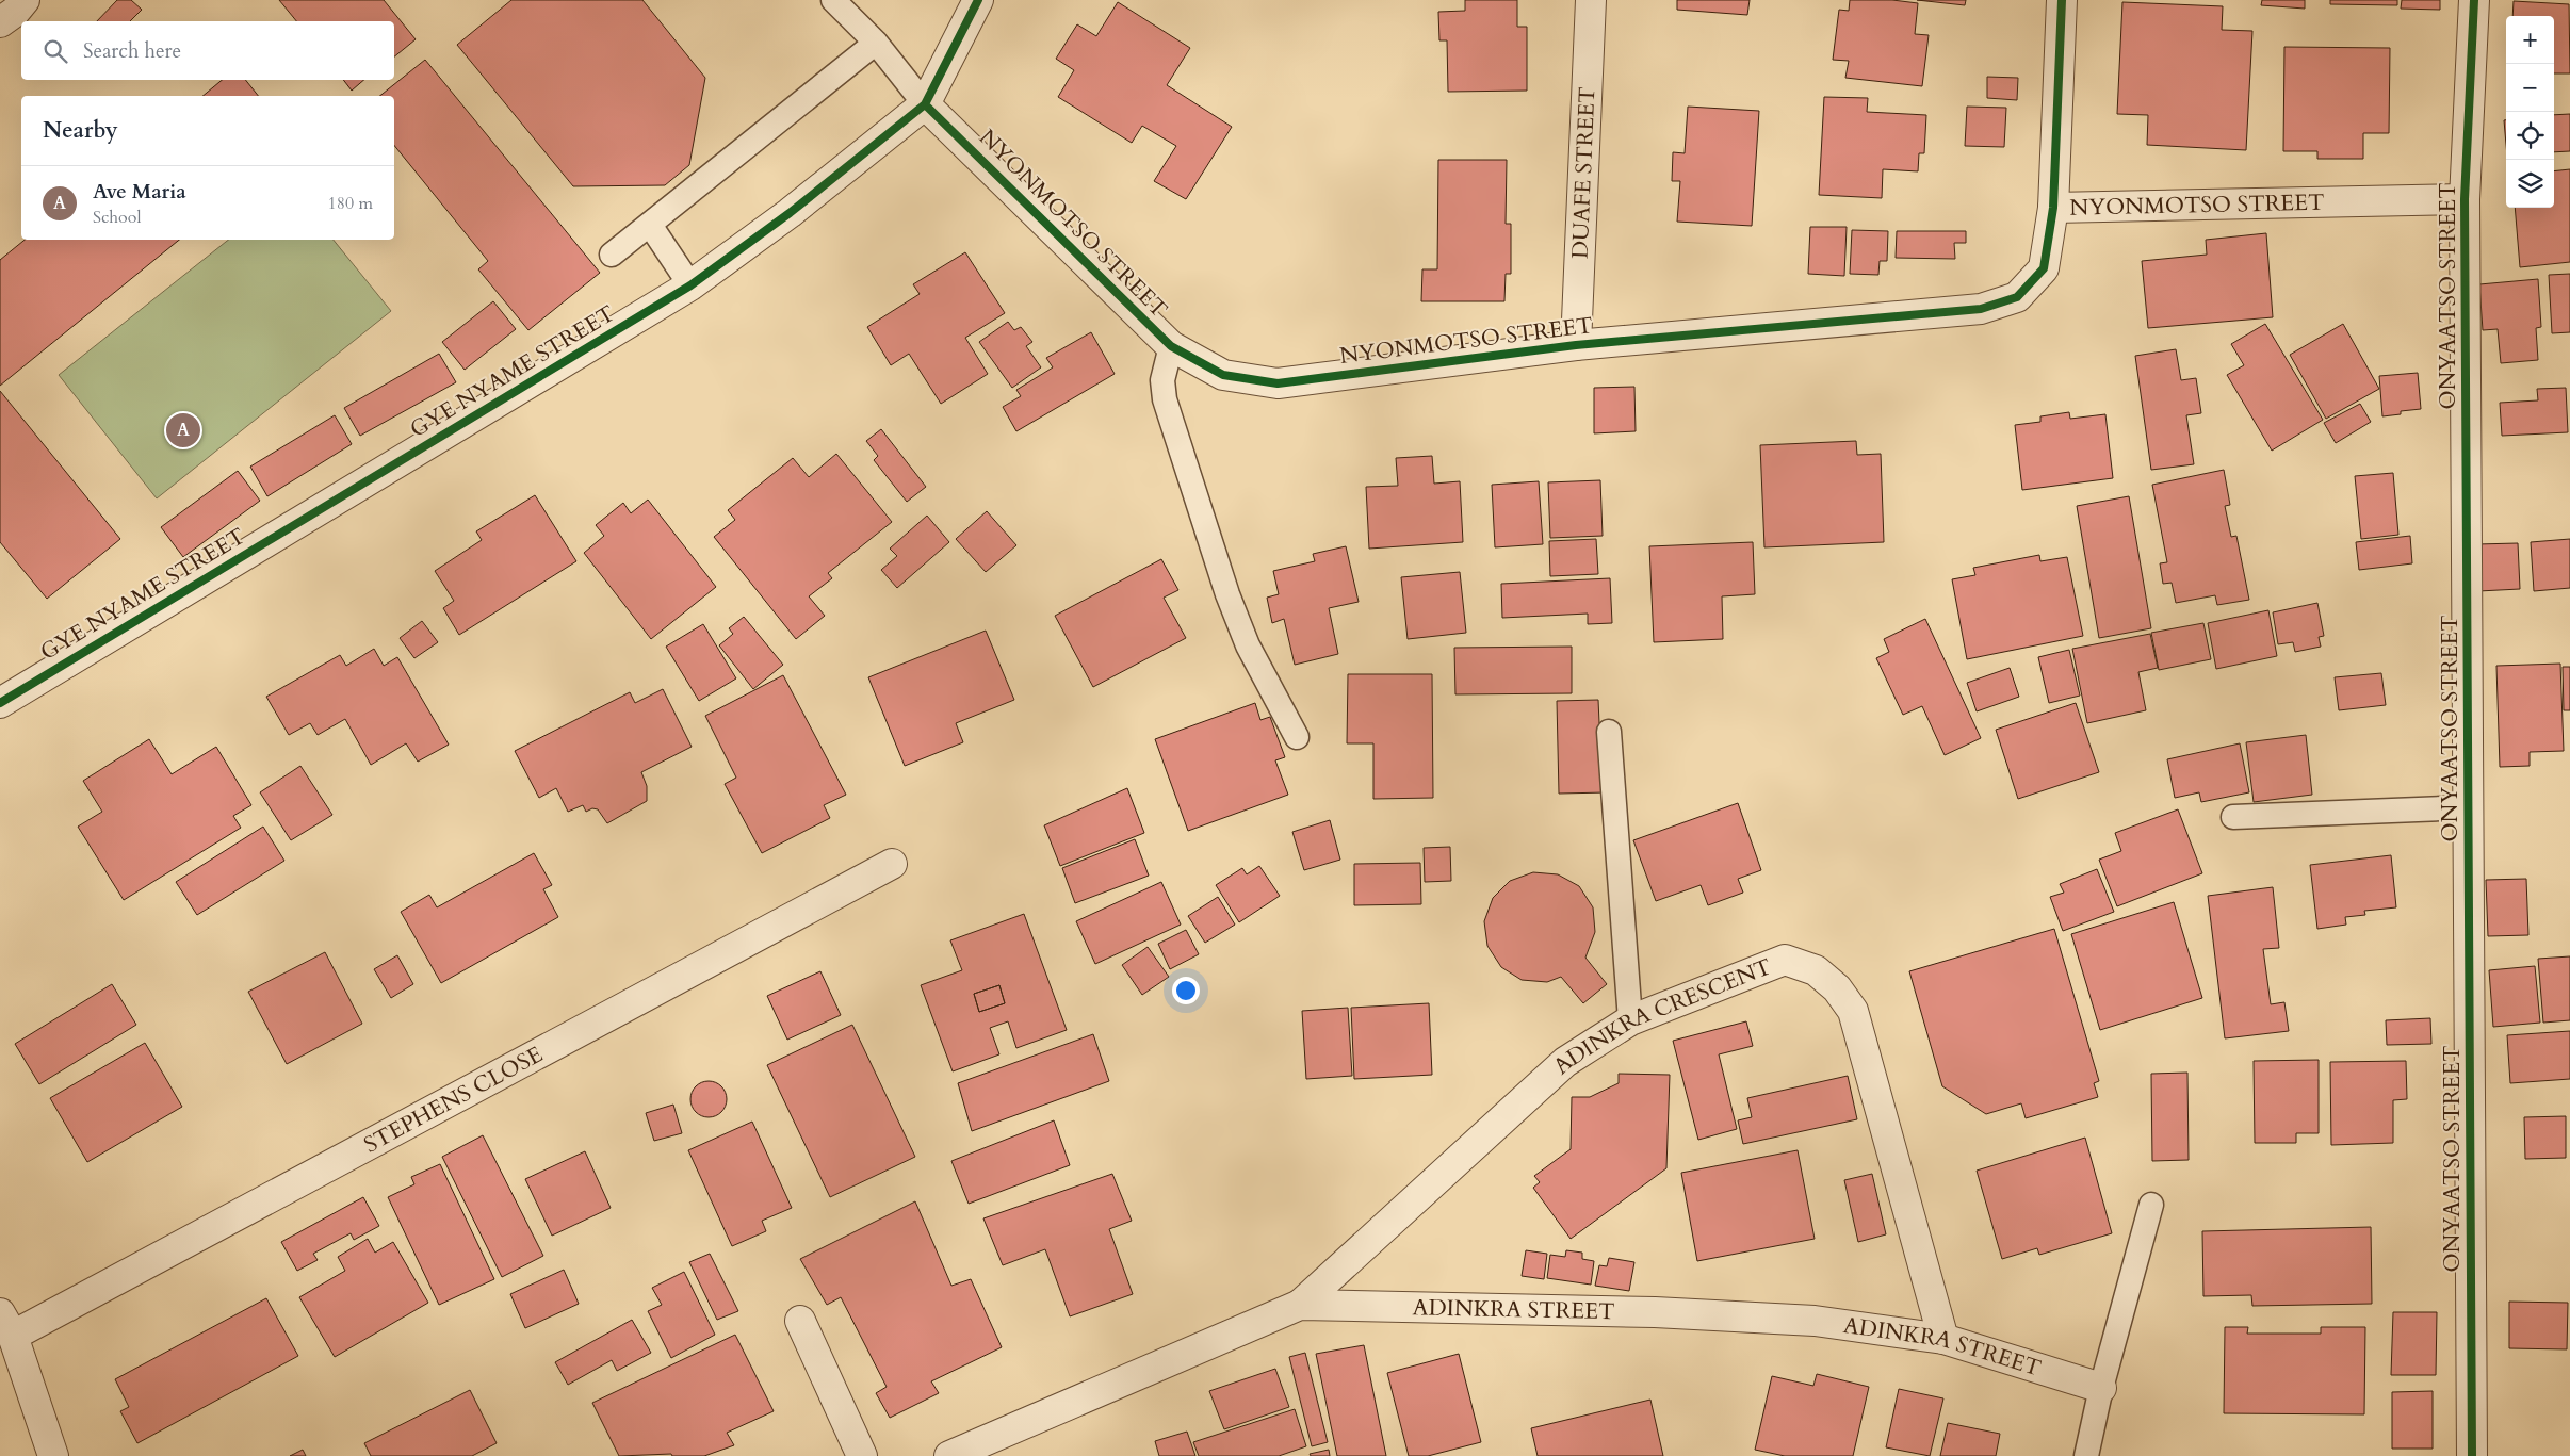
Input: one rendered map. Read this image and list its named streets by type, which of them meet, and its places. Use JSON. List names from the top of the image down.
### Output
{
  "streets": {
    "street": [
      "DUAFE STREET",
      "NYONMOTSO STREET",
      "ONYAATSO STREET",
      "GYE NYAME STREET",
      "ADINKRA CRESCENT",
      "STEPHENS CLOSE",
      "ADINKRA STREET"
    ]
  },
  "crossings": [
    ["DUAFE STREET", "NYONMOTSO STREET"],
    ["NYONMOTSO STREET", "ONYAATSO STREET"],
    ["NYONMOTSO STREET", "GYE NYAME STREET"],
    ["ADINKRA CRESCENT", "ADINKRA STREET"]
  ],
  "page": {
    "map_buttons": ["+", "−"],
    "search": "Search here",
    "heading": "Nearby",
    "list": [
      {
        "mark": "A",
        "name": "Ave Maria",
        "note": "School",
        "value": "180 m"
      }
    ],
    "pins": "A"
  }
}
